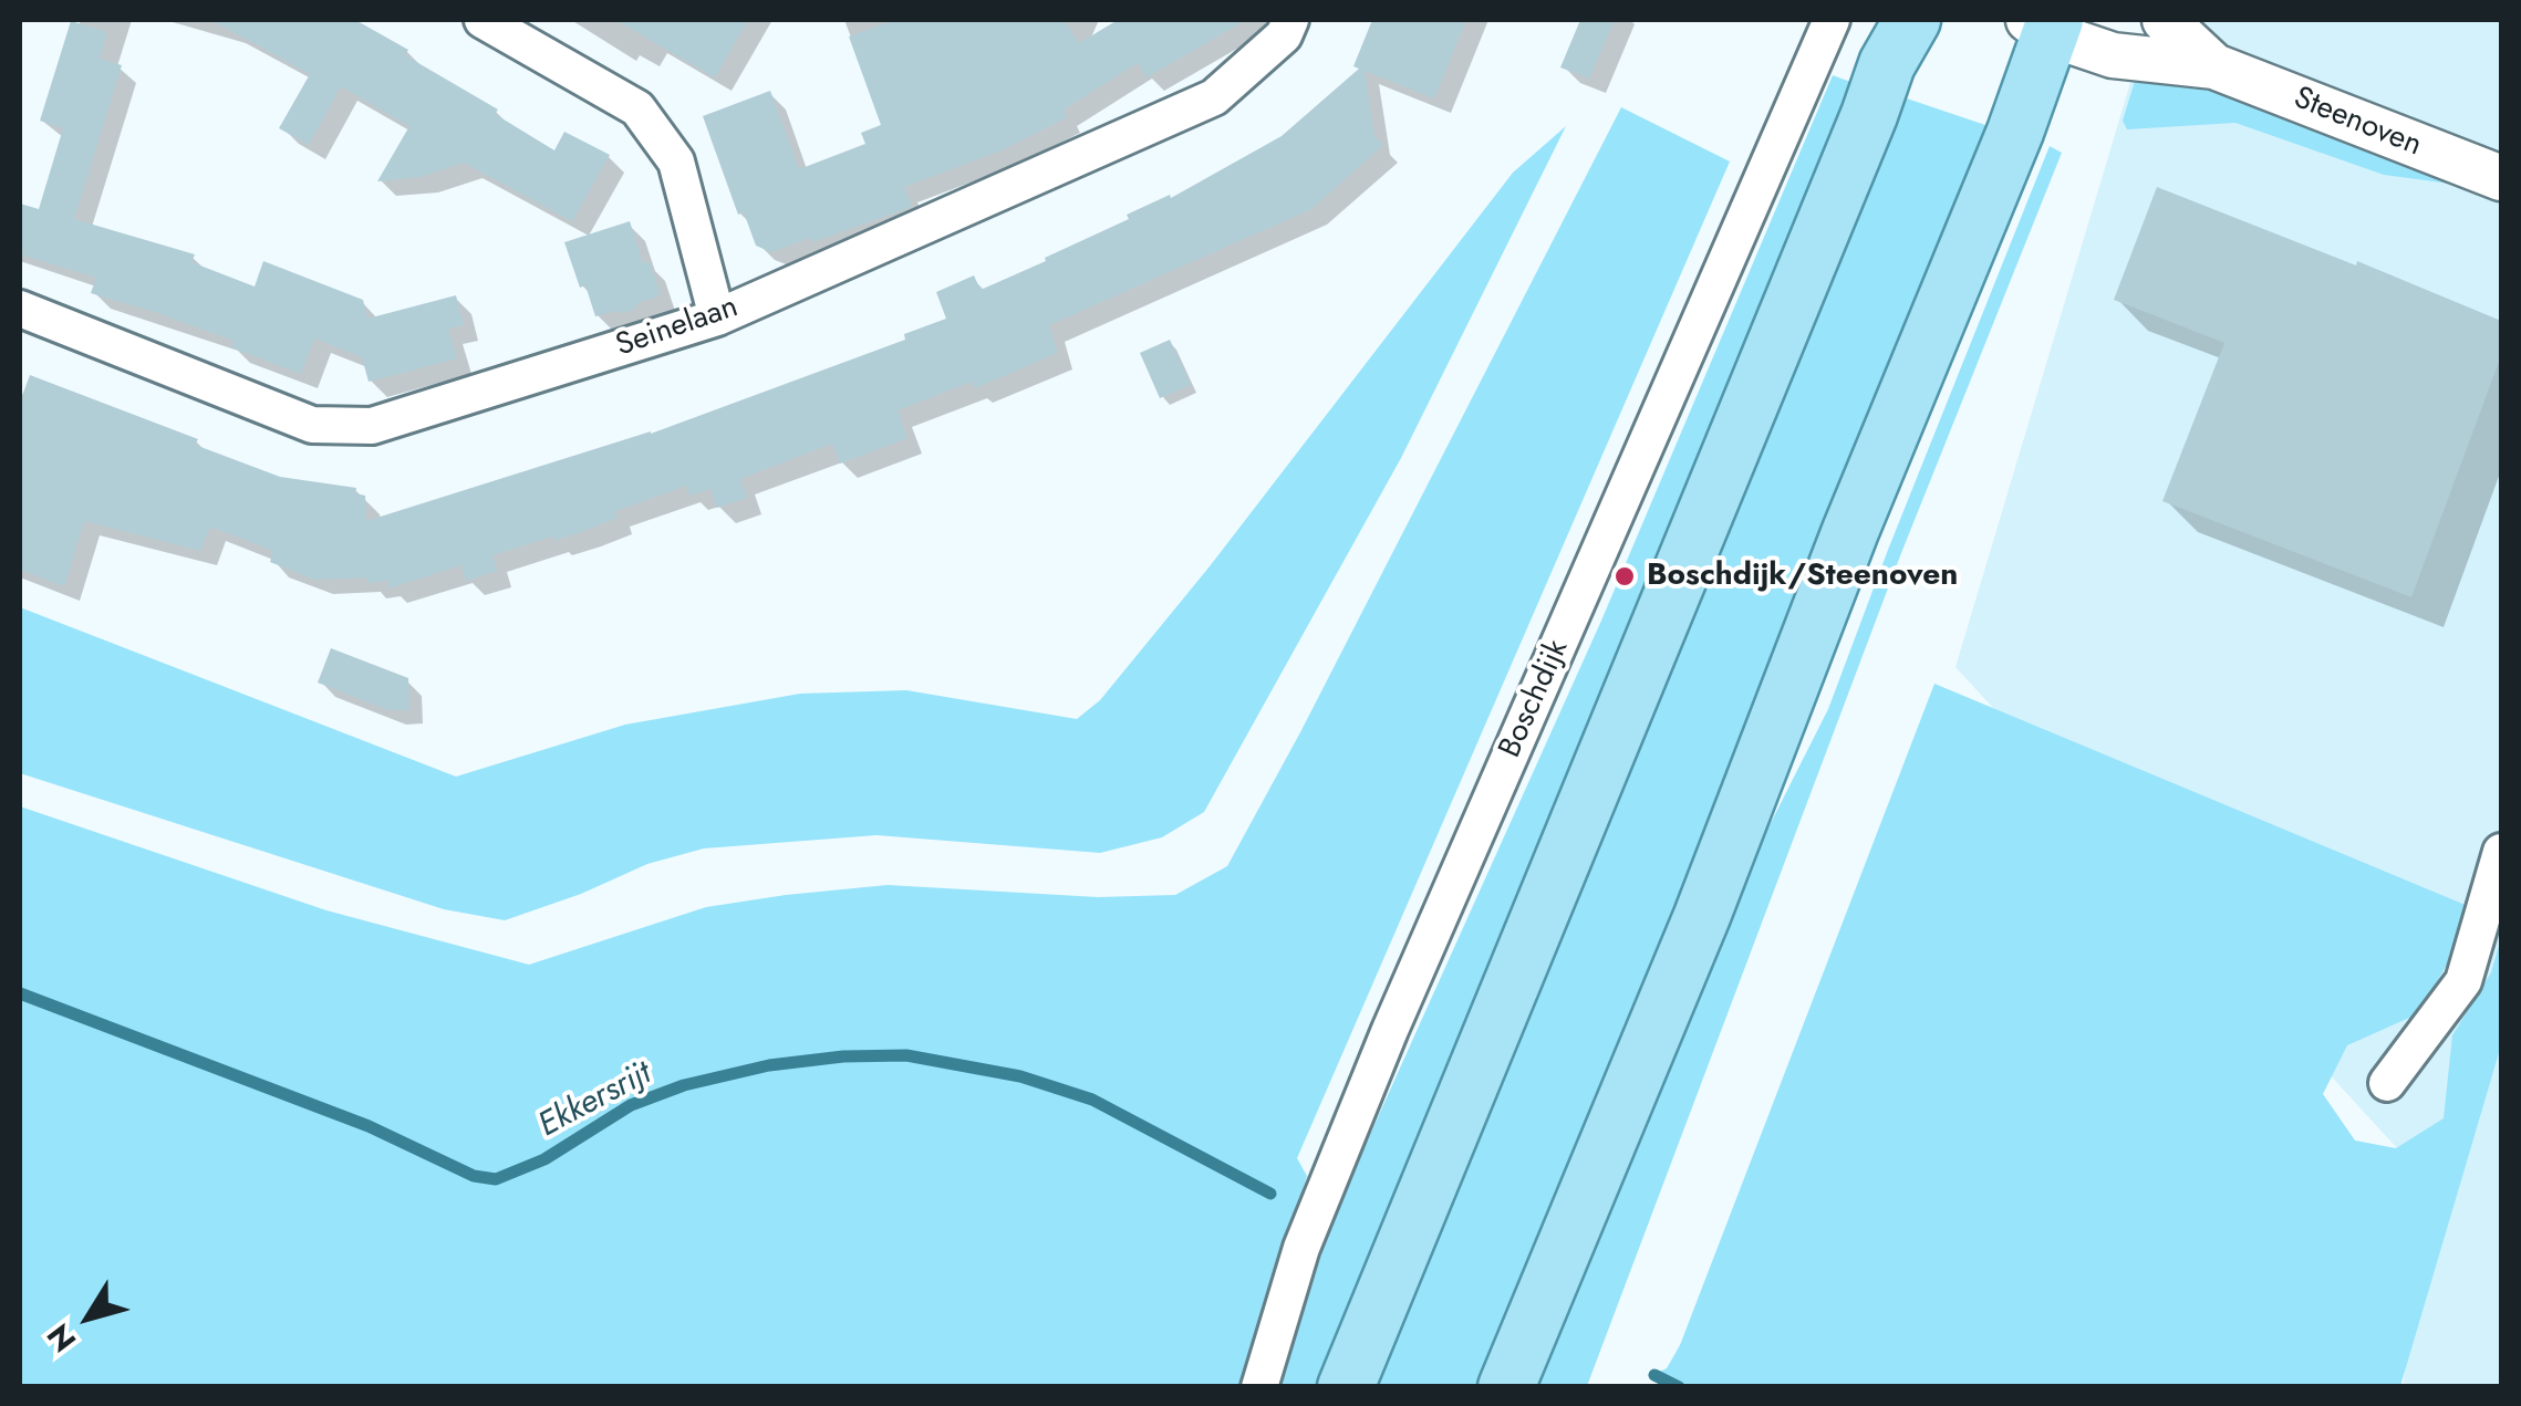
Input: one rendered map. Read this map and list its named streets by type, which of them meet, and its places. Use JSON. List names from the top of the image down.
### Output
{
  "streets": {
    "street": ["Steenoven", "Seinelaan", "Boschdijk"]
  },
  "water": ["Ekkersrijt"],
  "places": ["Boschdijk/Steenoven"],
  "north": "bottom left"
}
